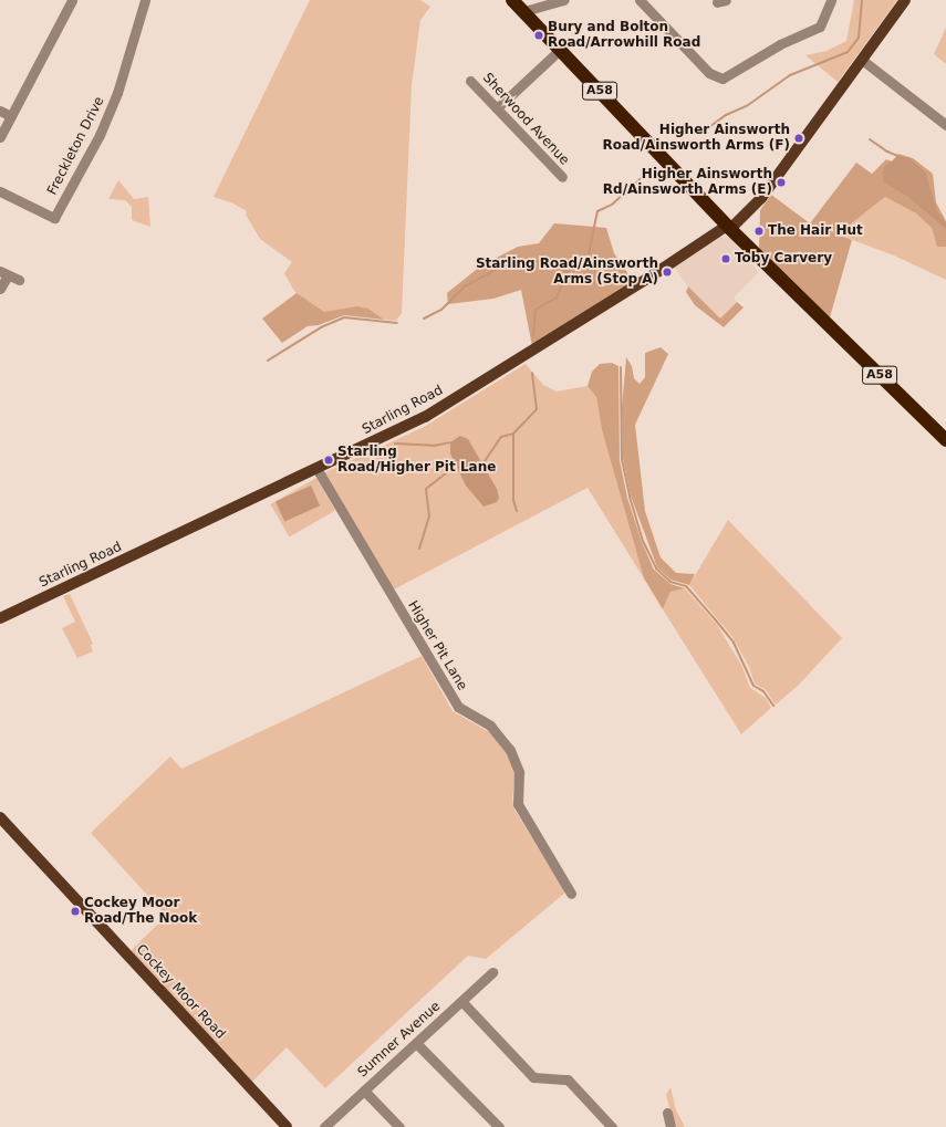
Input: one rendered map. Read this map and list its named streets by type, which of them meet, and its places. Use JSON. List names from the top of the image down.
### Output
{
  "streets": {
    "highway": ["A58"],
    "main road": ["Starling Road", "Cockey Moor Road"],
    "street": [
      "Sherwood Avenue",
      "Freckleton Drive",
      "Higher Pit Lane",
      "Sumner Avenue"
    ]
  },
  "crossings": [
    ["A58", "Starling Road"],
    ["Starling Road", "Higher Pit Lane"]
  ],
  "places": [
    "Bury and Bolton Road/Arrowhill Road",
    "Higher Ainsworth Road/Ainsworth Arms (F)",
    "Higher Ainsworth Rd/Ainsworth Arms (E)",
    "The Hair Hut",
    "Toby Carvery",
    "Starling Road/Ainsworth Arms (Stop A)",
    "Starling Road/Higher Pit Lane",
    "Cockey Moor Road/The Nook"
  ]
}
